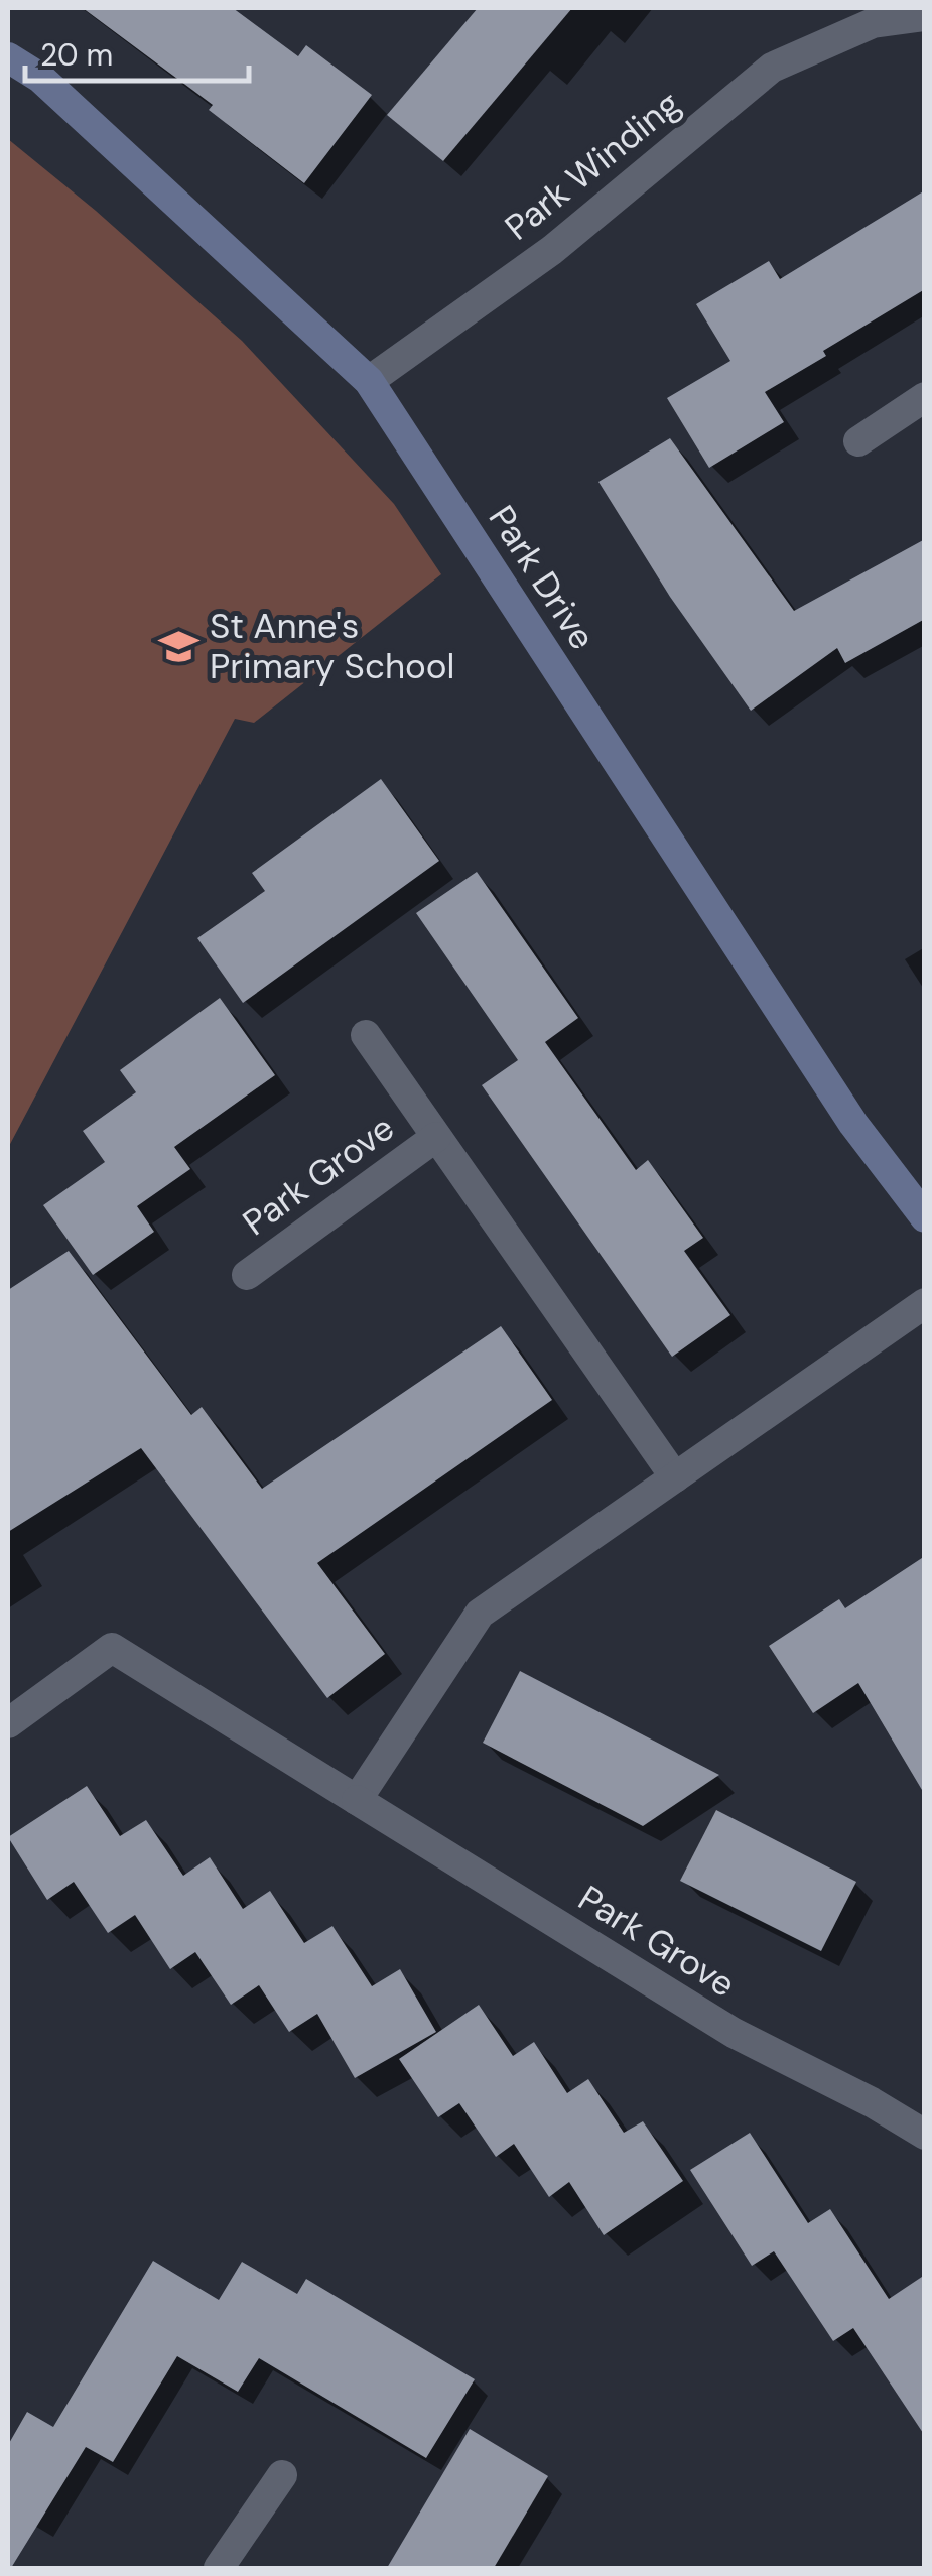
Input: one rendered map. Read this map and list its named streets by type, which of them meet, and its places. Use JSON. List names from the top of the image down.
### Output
{
  "streets": {
    "street": ["Park Winding", "Park Drive", "Park Grove"]
  },
  "crossings": [
    ["Park Winding", "Park Drive"]
  ],
  "places": {
    "school or university": ["St Anne's Primary School"]
  },
  "scale_bar": "20 m"
}
